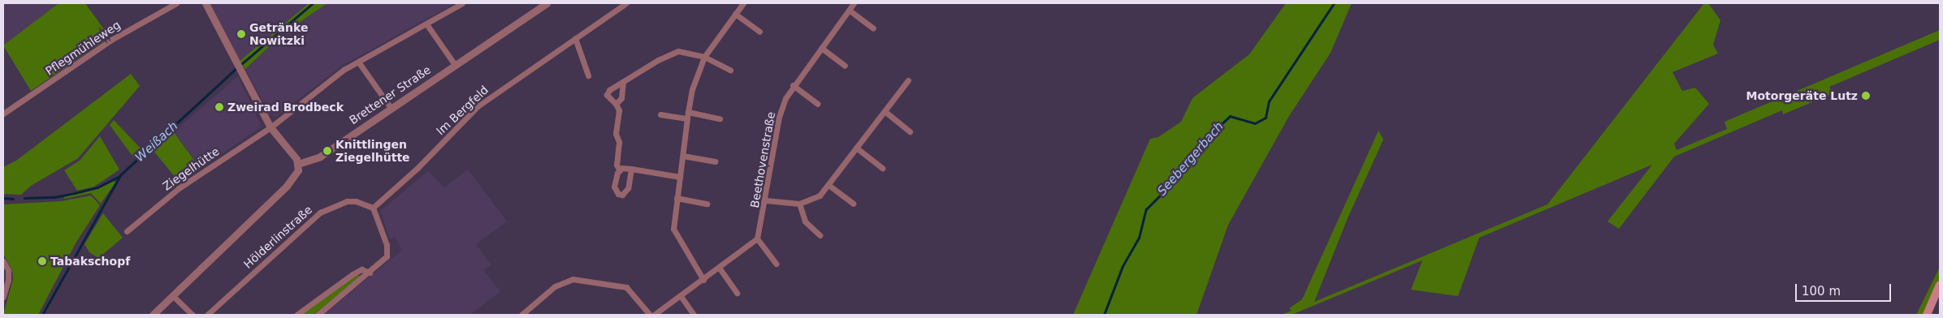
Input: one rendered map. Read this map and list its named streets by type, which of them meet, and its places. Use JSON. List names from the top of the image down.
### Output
{
  "streets": {
    "street": [
      "Pflegmühleweg",
      "Brettener Straße",
      "Im Bergfeld",
      "Beethovenstraße",
      "Ziegelhütte",
      "Hölderlinstraße"
    ]
  },
  "crossings": [
    ["Im Bergfeld", "Hölderlinstraße"]
  ],
  "water": ["Weißach", "Seebergerbach"],
  "places": [
    "Getränke Nowitzki",
    "Motorgeräte Lutz",
    "Zweirad Brodbeck",
    "Knittlingen Ziegelhütte",
    "Tabakschopf"
  ],
  "scale_bar": "100 m"
}
